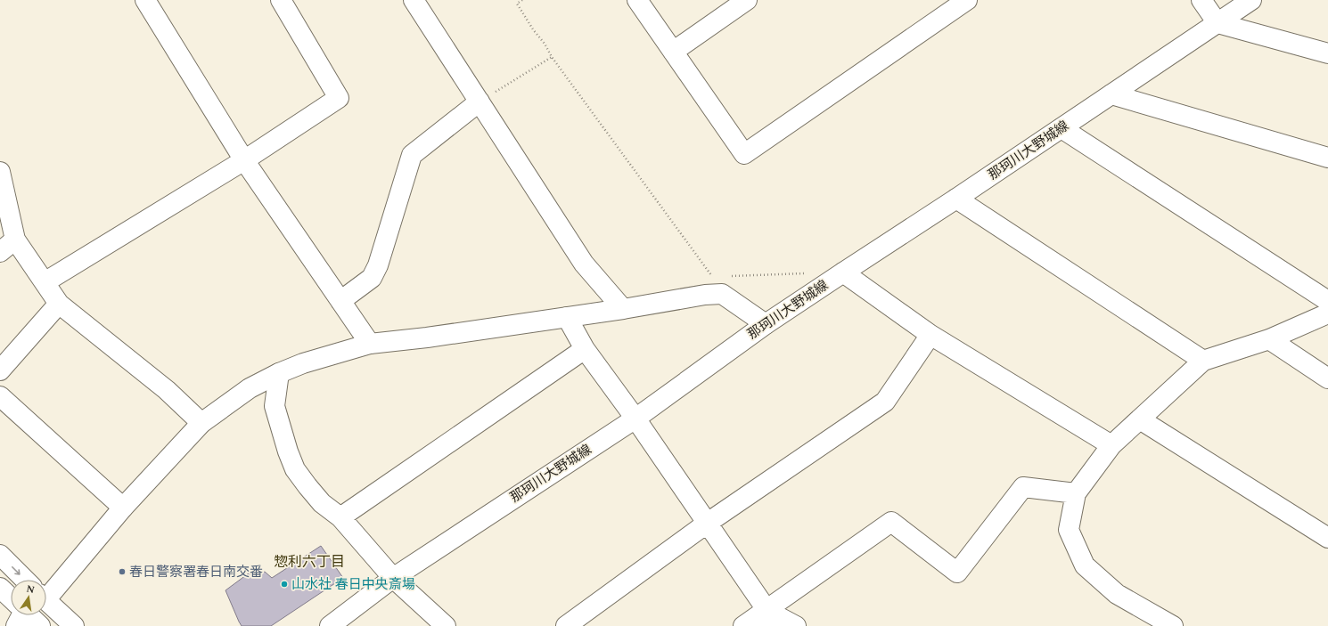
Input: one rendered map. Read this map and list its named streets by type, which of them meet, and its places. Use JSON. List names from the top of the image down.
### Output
{
  "streets": {
    "street": ["那珂川大野城線"]
  },
  "districts": ["惣利六丁目"],
  "places": ["春日警察署春日南交番", "山水社 春日中央斎場"],
  "north": "top"
}
